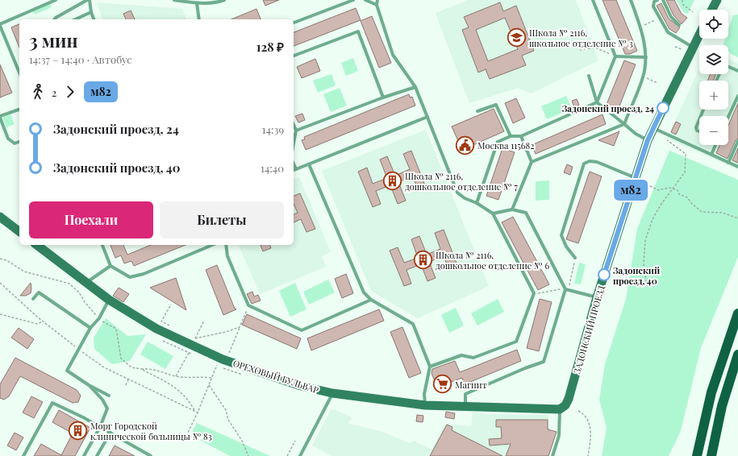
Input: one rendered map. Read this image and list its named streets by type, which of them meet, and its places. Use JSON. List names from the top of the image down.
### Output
{
  "streets": {
    "street": ["ЗАДОНСКИЙ ПРОЕЗД", "ОРЕХОВЫЙ БУЛЬВАР"]
  },
  "crossings": [
    ["ЗАДОНСКИЙ ПРОЕЗД", "ОРЕХОВЫЙ БУЛЬВАР"]
  ],
  "places": {
    "school or university": ["Школа № 2116, школьное отделение № 3"],
    "other": ["Задонский проезд, 24", "Задонский проезд, 40"],
    "public building": ["Москва 115682"],
    "building": ["Школа № 2116, дошкольное отделение № 7", "Школа № 2116, дошкольное отделение № 6", "Морг Городской клинической больницы № 83"],
    "supermarket": ["Магнит"]
  },
  "lines": ["bus line м82"],
  "page": {
    "on_map": "м82",
    "map_buttons": ["+", "−"],
    "heading": ["3 мин", "14:37 – 14:40 · Автобус", "128 ₽"],
    "legs": ["2", "м82"],
    "list": [
      {
        "name": "Задонский проезд, 24",
        "value": "14:39"
      },
      {
        "name": "Задонский проезд, 40",
        "value": "14:40"
      }
    ],
    "buttons": ["Поехали", "Билеты"]
  }
}
